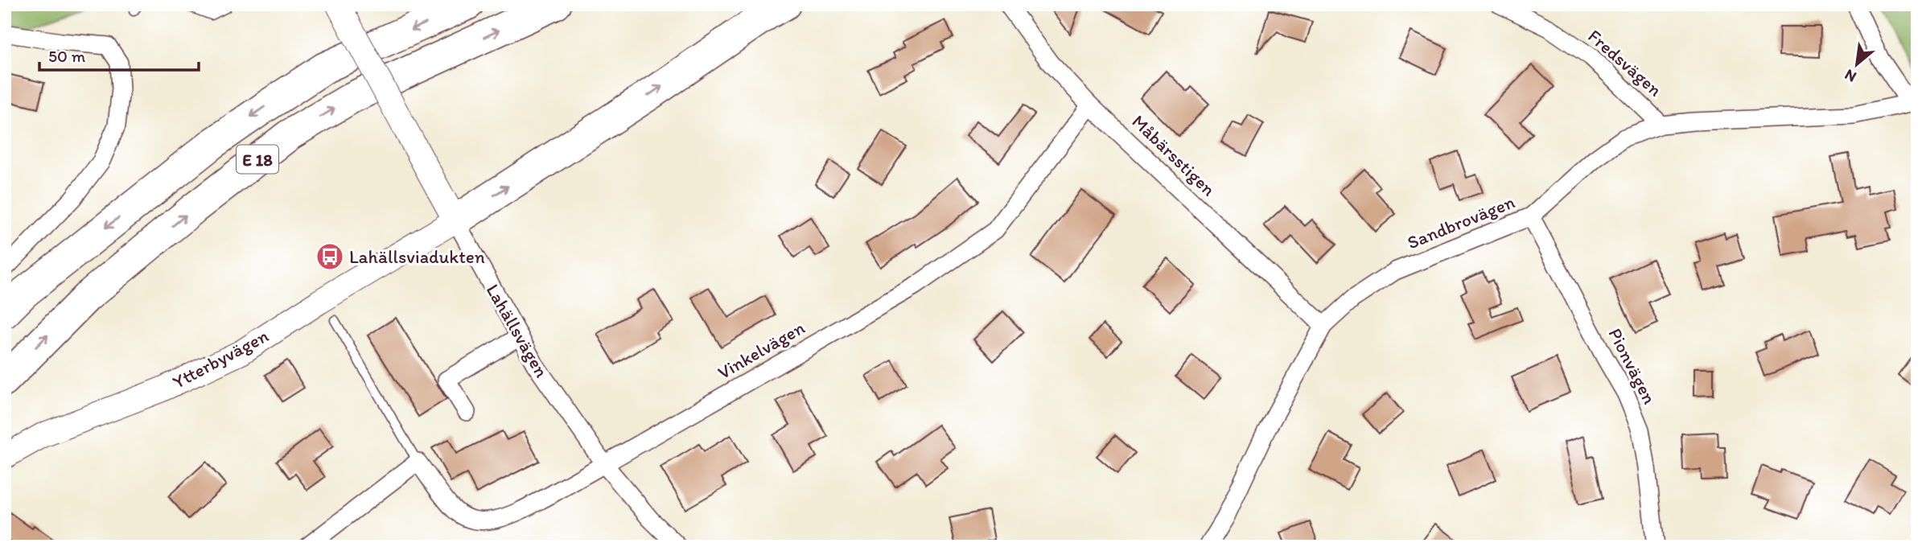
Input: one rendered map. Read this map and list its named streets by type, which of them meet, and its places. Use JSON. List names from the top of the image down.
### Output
{
  "streets": {
    "highway": ["E 18"],
    "street": [
      "Fredsvägen",
      "Måbärsstigen",
      "Sandbrovägen",
      "Lahällsvägen",
      "Vinkelvägen",
      "Ytterbyvägen",
      "Pionvägen"
    ]
  },
  "crossings": [
    ["Fredsvägen", "Sandbrovägen"],
    ["Måbärsstigen", "Sandbrovägen"],
    ["Måbärsstigen", "Vinkelvägen"],
    ["Sandbrovägen", "Pionvägen"],
    ["Lahällsvägen", "Vinkelvägen"],
    ["Lahällsvägen", "Ytterbyvägen"]
  ],
  "places": {
    "bus stop": ["Lahällsviadukten"]
  },
  "scale_bar": "50 m",
  "north": "bottom left"
}
